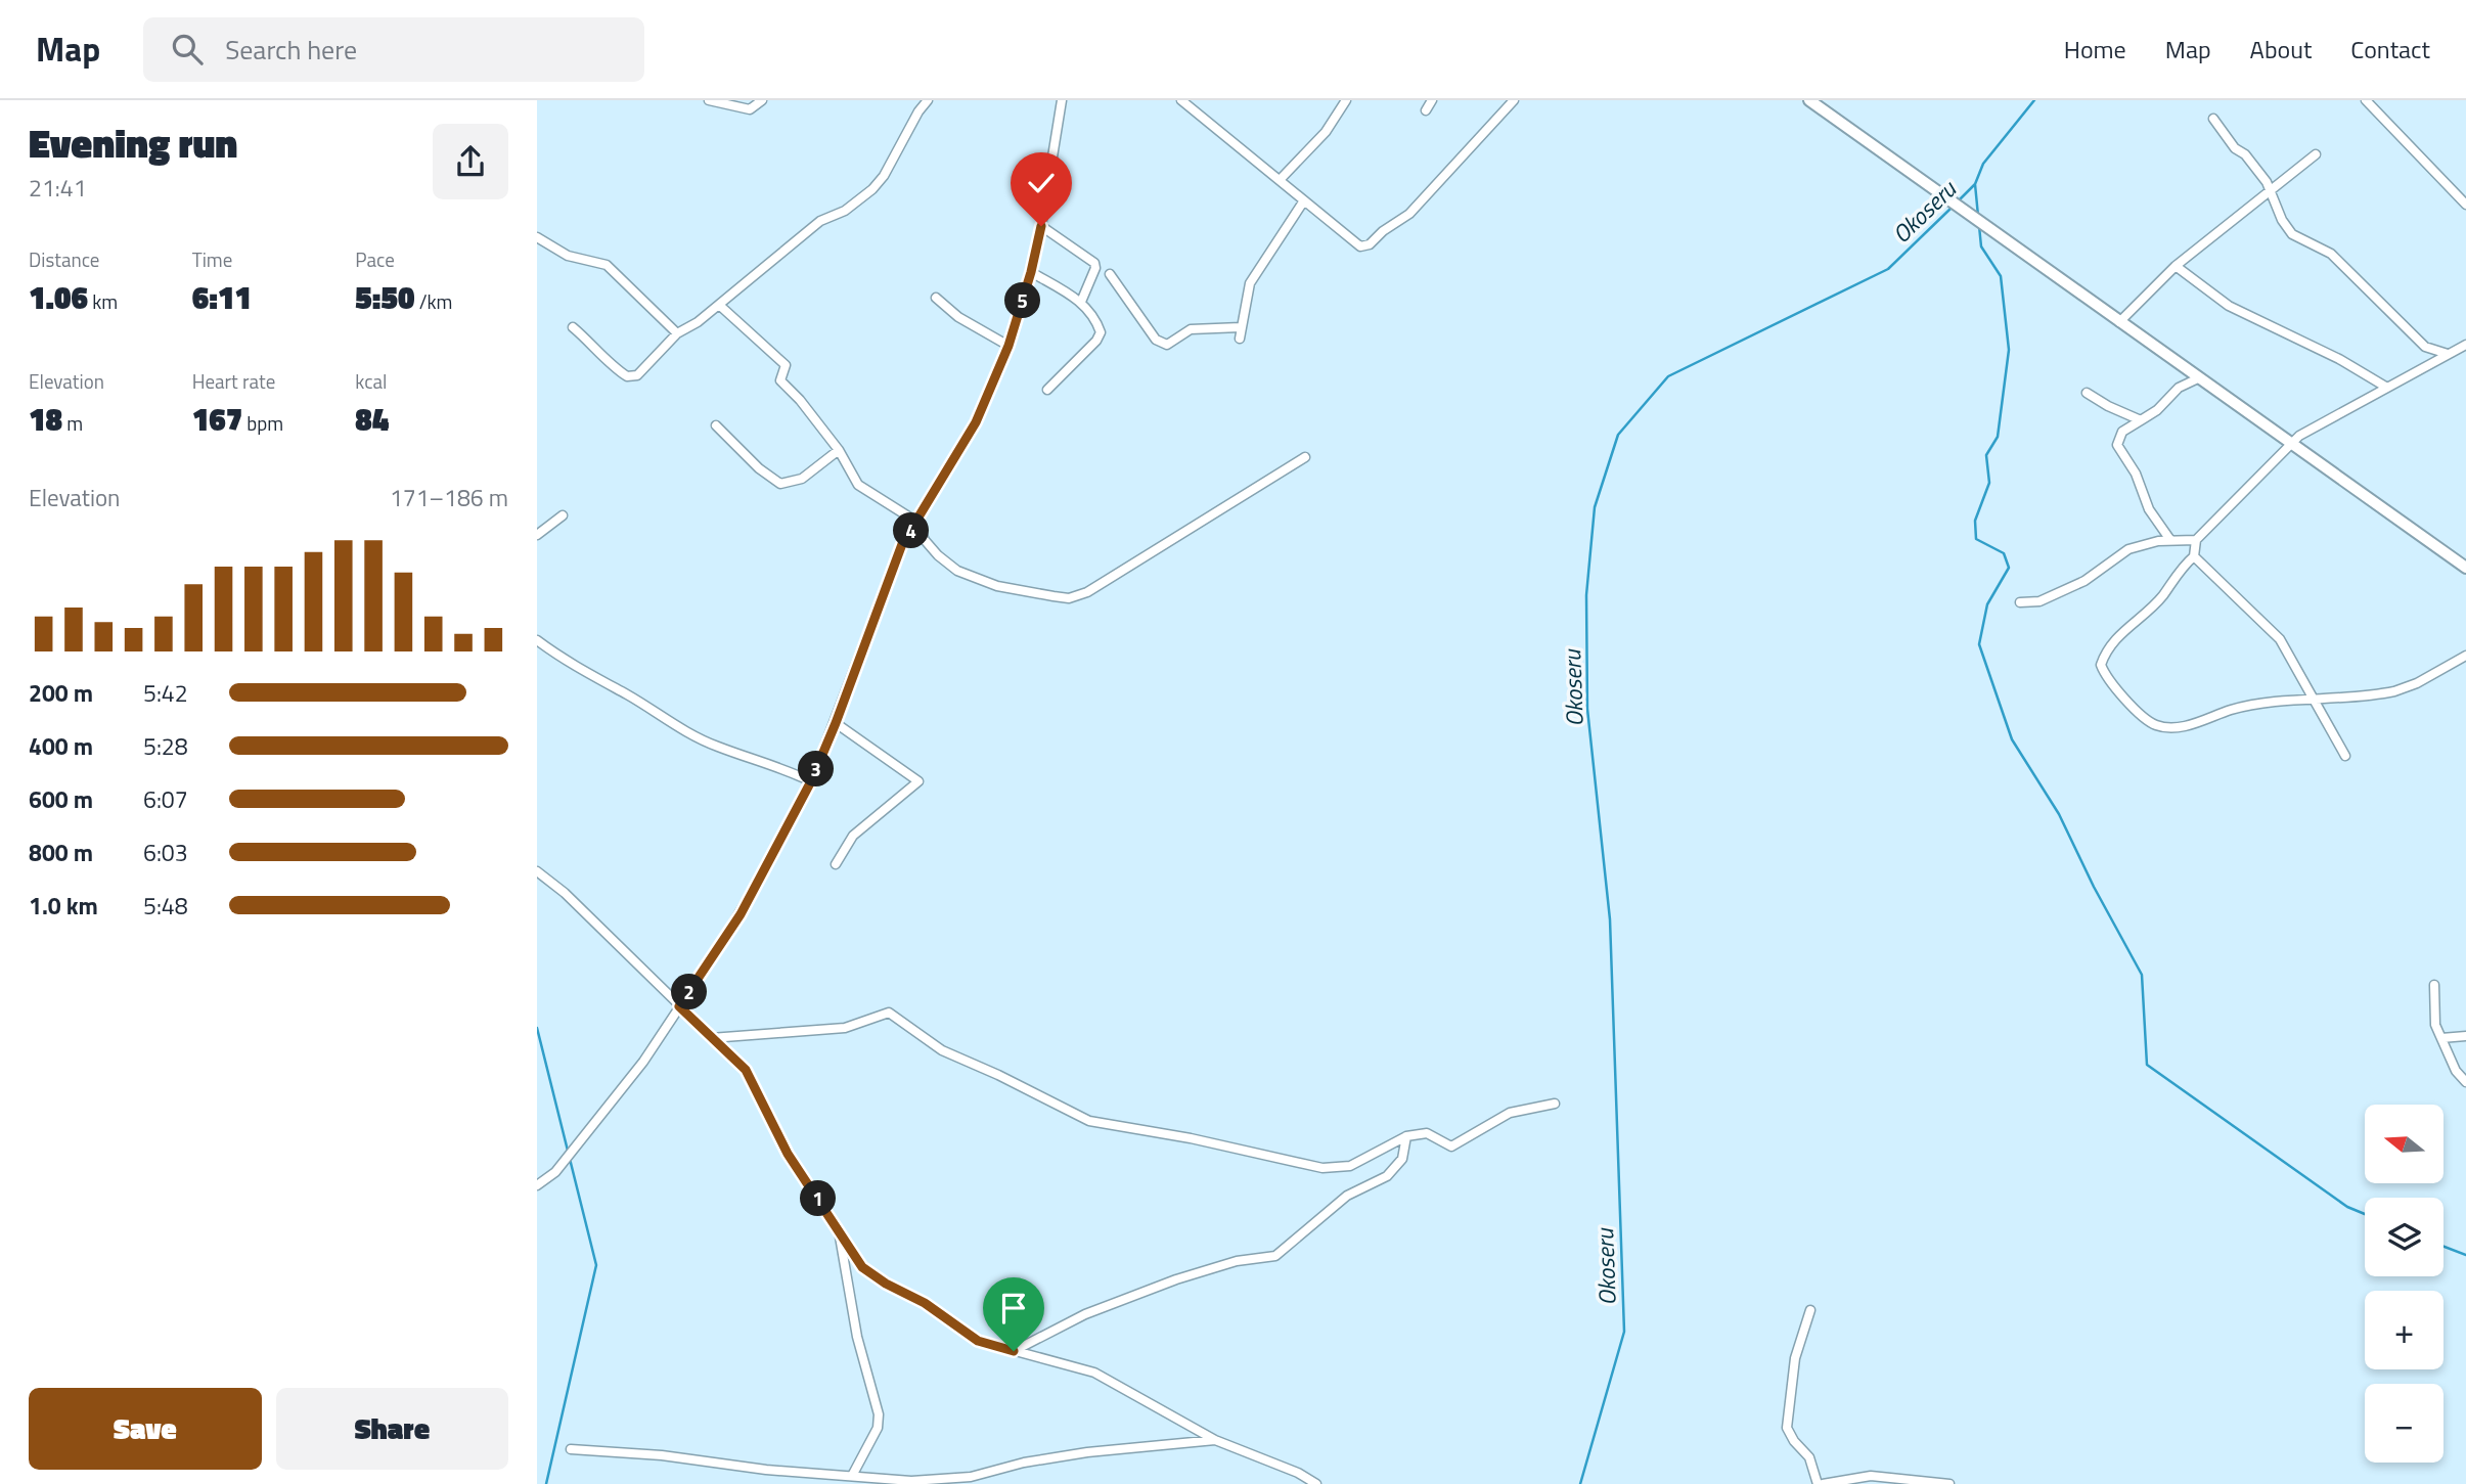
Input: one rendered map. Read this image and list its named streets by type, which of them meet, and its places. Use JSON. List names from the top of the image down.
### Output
{
  "water": ["Okoseru"],
  "north": "left",
  "page": {
    "header": "Map",
    "search": "Search here",
    "nav": [
      "Home",
      "Map",
      "About",
      "Contact"
    ],
    "heading": ["Evening run", "21:41"],
    "stats": [
      ["Distance", "1.06 km"],
      ["Time", "6:11"],
      ["Pace", "5:50 /km"],
      ["Elevation", "18 m"],
      ["Heart rate", "167 bpm"],
      ["kcal", "84"]
    ],
    "pins": [
      "5",
      "4",
      "3",
      "2",
      "1"
    ],
    "chart": ["Elevation", "171–186 m"],
    "list": [
      {
        "name": "200 m",
        "note": "5:42"
      },
      {
        "name": "400 m",
        "note": "5:28"
      },
      {
        "name": "600 m",
        "note": "6:07"
      },
      {
        "name": "800 m",
        "note": "6:03"
      },
      {
        "name": "1.0 km",
        "note": "5:48"
      }
    ],
    "map_buttons": ["+", "−"],
    "buttons": ["Save", "Share"]
  }
}
